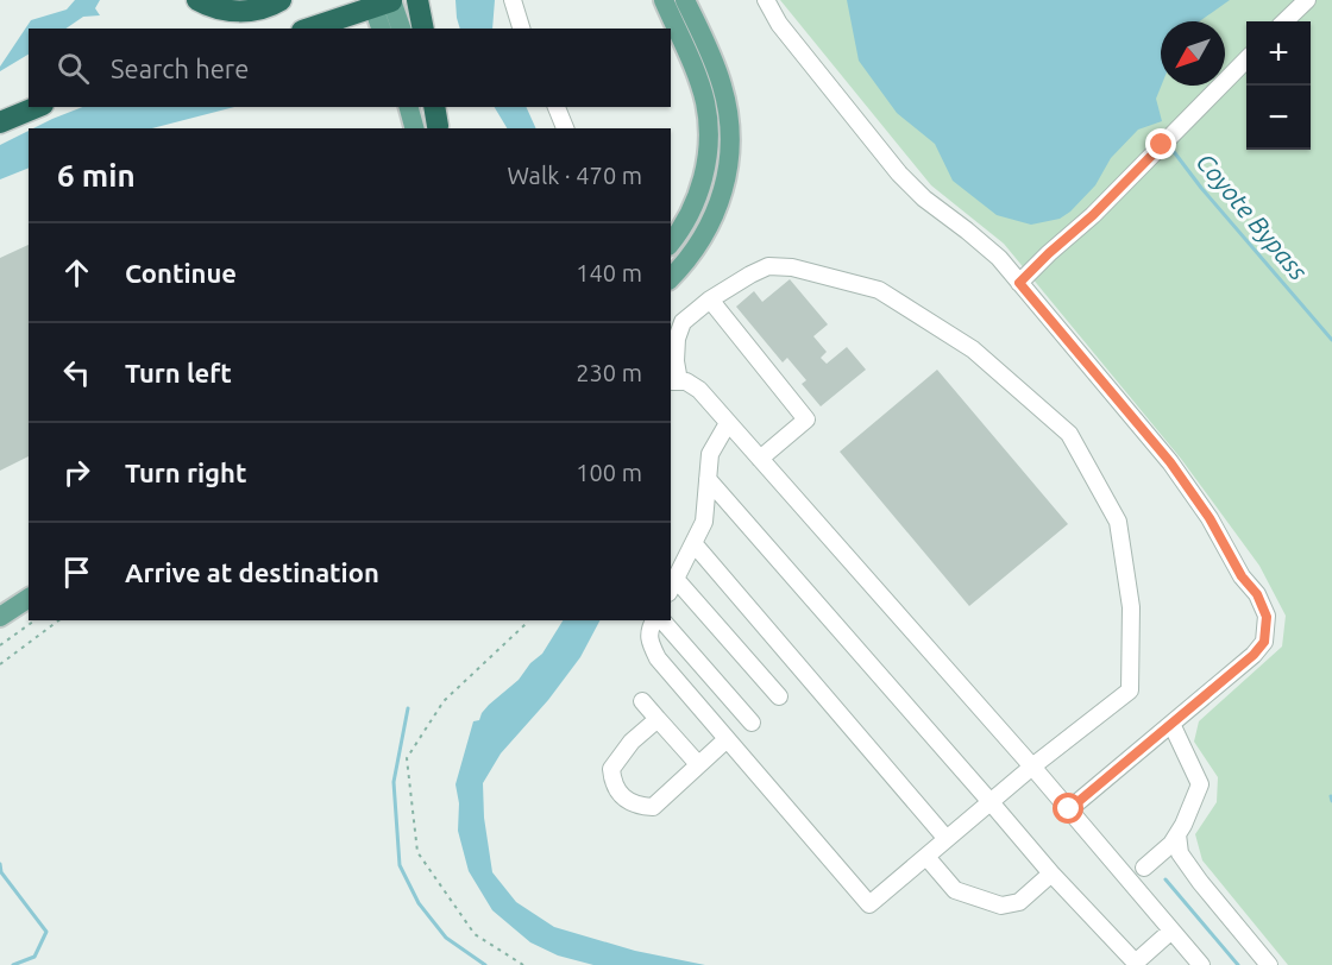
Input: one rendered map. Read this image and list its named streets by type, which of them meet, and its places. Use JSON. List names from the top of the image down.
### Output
{
  "water": ["Coyote Bypass"],
  "north": "bottom left",
  "page": {
    "map_buttons": ["+", "−"],
    "search": "Search here",
    "heading": ["6 min", "Walk · 470 m"],
    "list": [
      ["Continue", "140 m"],
      ["Turn left", "230 m"],
      ["Turn right", "100 m"],
      "Arrive at destination"
    ]
  }
}
